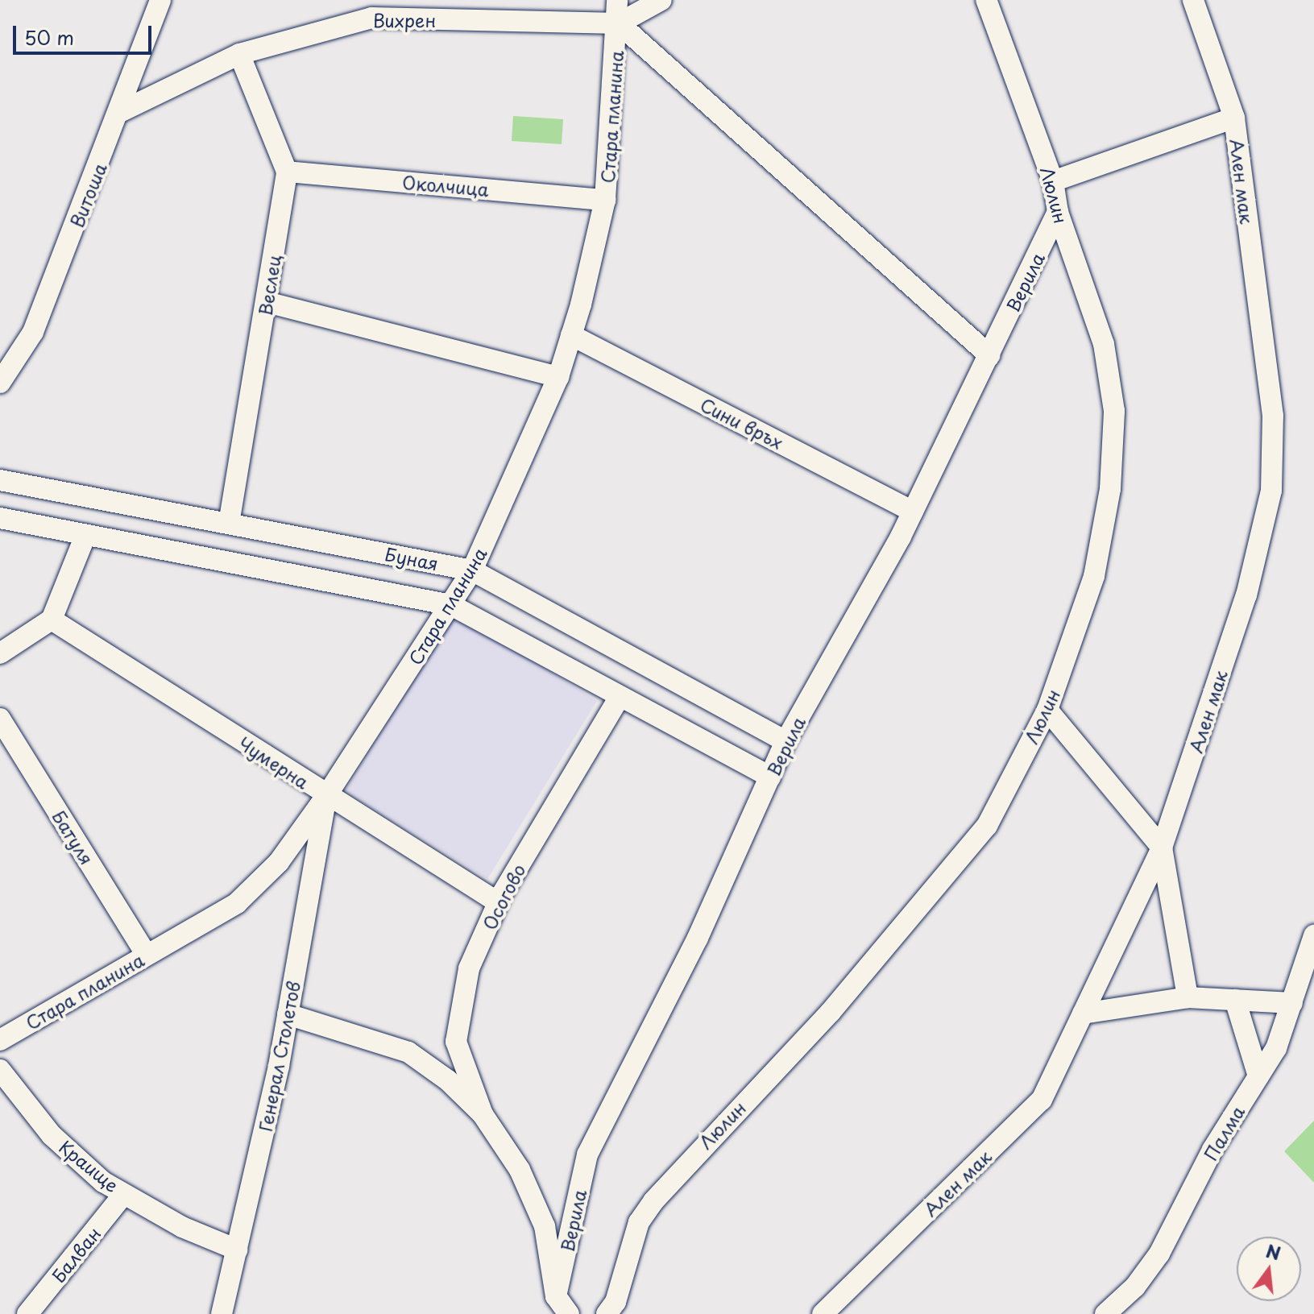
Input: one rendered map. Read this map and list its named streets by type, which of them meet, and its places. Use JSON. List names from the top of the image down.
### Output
{
  "streets": {
    "street": [
      "Вихрен",
      "Стара планина",
      "Ален мак",
      "Околчица",
      "Витоша",
      "Люлин",
      "Верила",
      "Веслец",
      "Сини връх",
      "Буная",
      "Чумерна",
      "Батуля",
      "Осогово",
      "Генерал Столетов",
      "Палма",
      "Краище",
      "Балван"
    ]
  },
  "crossings": [
    ["Вихрен", "Стара планина"],
    ["Вихрен", "Витоша"],
    ["Стара планина", "Околчица"],
    ["Стара планина", "Сини връх"],
    ["Стара планина", "Буная"],
    ["Стара планина", "Чумерна"],
    ["Стара планина", "Батуля"],
    ["Стара планина", "Генерал Столетов"],
    ["Околчица", "Веслец"],
    ["Люлин", "Верила"],
    ["Верила", "Сини връх"],
    ["Верила", "Буная"],
    ["Веслец", "Буная"],
    ["Чумерна", "Осогово"],
    ["Чумерна", "Генерал Столетов"],
    ["Генерал Столетов", "Краище"],
    ["Краище", "Балван"]
  ],
  "scale_bar": "50 m",
  "north": "top"
}
